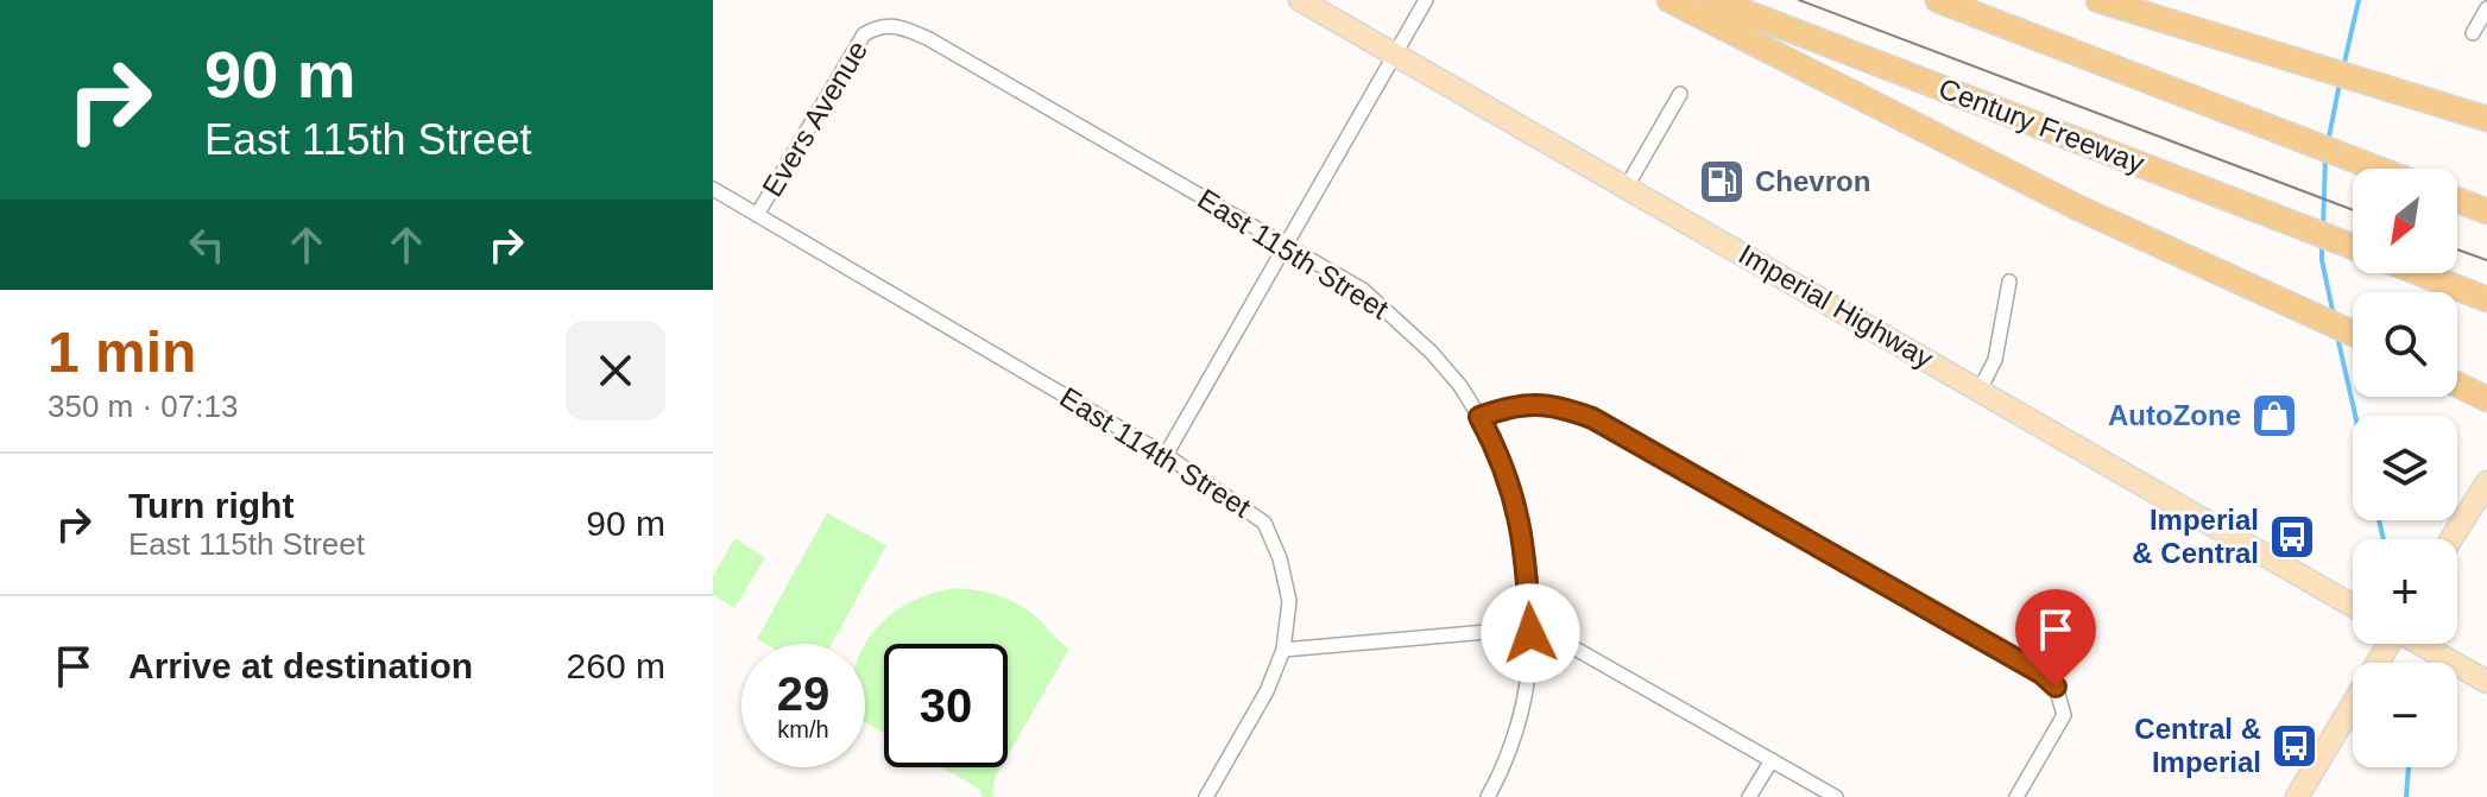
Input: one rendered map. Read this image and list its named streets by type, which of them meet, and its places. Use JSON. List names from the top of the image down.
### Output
{
  "streets": {
    "highway": ["Century Freeway"],
    "main road": ["Imperial Highway"],
    "street": ["Evers Avenue", "East 115th Street", "East 114th Street"]
  },
  "crossings": [
    ["Evers Avenue", "East 115th Street"],
    ["Evers Avenue", "East 114th Street"]
  ],
  "places": {
    "fuel station": ["Chevron"],
    "shop": ["AutoZone"],
    "bus stop": ["Imperial & Central", "Central & Imperial"]
  },
  "north": "bottom left",
  "page": {
    "turn": ["90 m", "East 115th Street"],
    "map_buttons": ["+", "−"],
    "heading": ["1 min", "350 m · 07:13"],
    "list": [
      {
        "name": "Turn right",
        "note": "East 115th Street",
        "value": "90 m"
      },
      {
        "name": "Arrive at destination",
        "value": "260 m"
      }
    ],
    "speed": "29 km/h",
    "limit": "30"
  }
}
